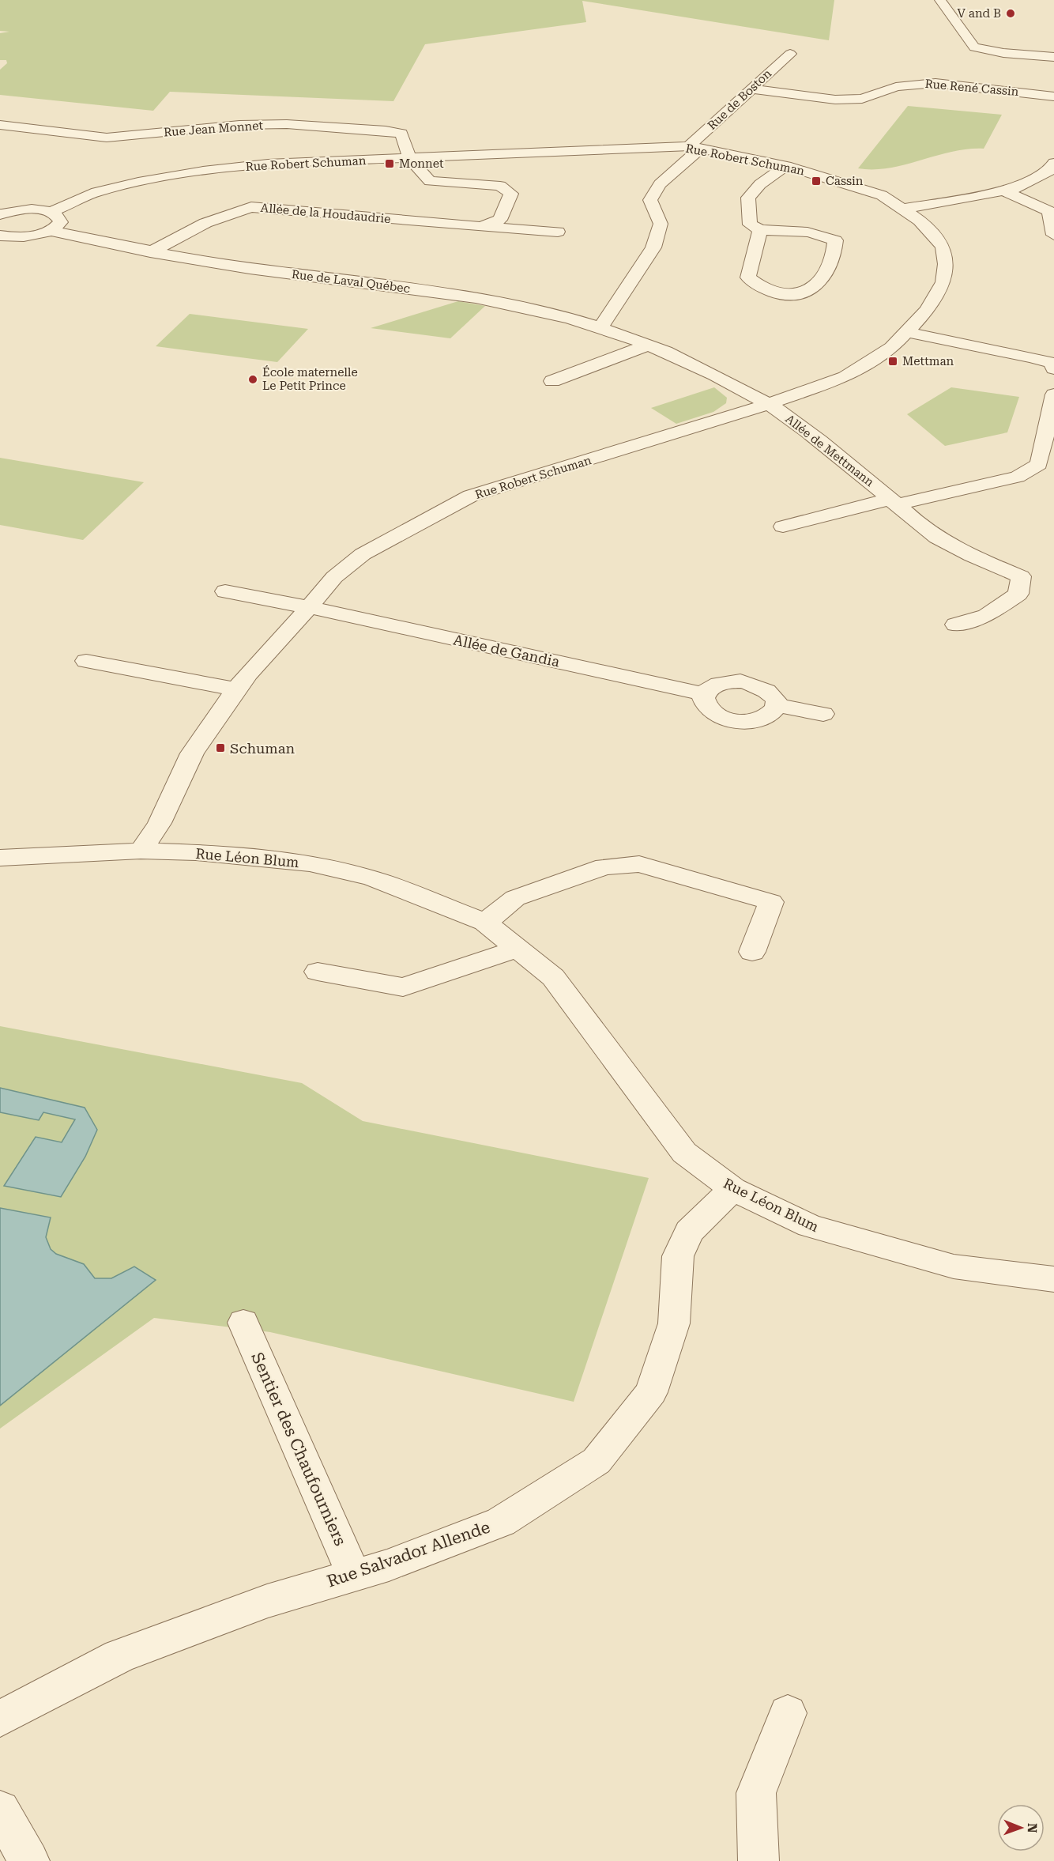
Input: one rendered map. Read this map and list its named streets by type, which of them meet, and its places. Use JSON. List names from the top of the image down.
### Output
{
  "streets": {
    "street": [
      "Rue René Cassin",
      "Rue de Boston",
      "Rue Jean Monnet",
      "Rue Robert Schuman",
      "Allée de la Houdaudrie",
      "Rue de Laval Québec",
      "Allée de Mettmann",
      "Allée de Gandia",
      "Rue Léon Blum",
      "Sentier des Chaufourniers",
      "Rue Salvador Allende"
    ]
  },
  "crossings": [
    ["Rue René Cassin", "Rue de Boston"],
    ["Rue de Boston", "Rue Robert Schuman"],
    ["Rue de Boston", "Rue de Laval Québec"],
    ["Rue Jean Monnet", "Rue Robert Schuman"],
    ["Rue Robert Schuman", "Rue de Laval Québec"],
    ["Rue Robert Schuman", "Allée de Mettmann"],
    ["Rue Robert Schuman", "Allée de Gandia"],
    ["Rue Robert Schuman", "Rue Léon Blum"],
    ["Allée de la Houdaudrie", "Rue de Laval Québec"],
    ["Rue de Laval Québec", "Allée de Mettmann"],
    ["Rue Léon Blum", "Rue Salvador Allende"],
    ["Sentier des Chaufourniers", "Rue Salvador Allende"]
  ],
  "places": {
    "other": ["V and B", "École maternelle Le Petit Prince"],
    "transit": [
      "Monnet",
      "Cassin",
      "Mettman",
      "Schuman"
    ]
  },
  "north": "right"
}
